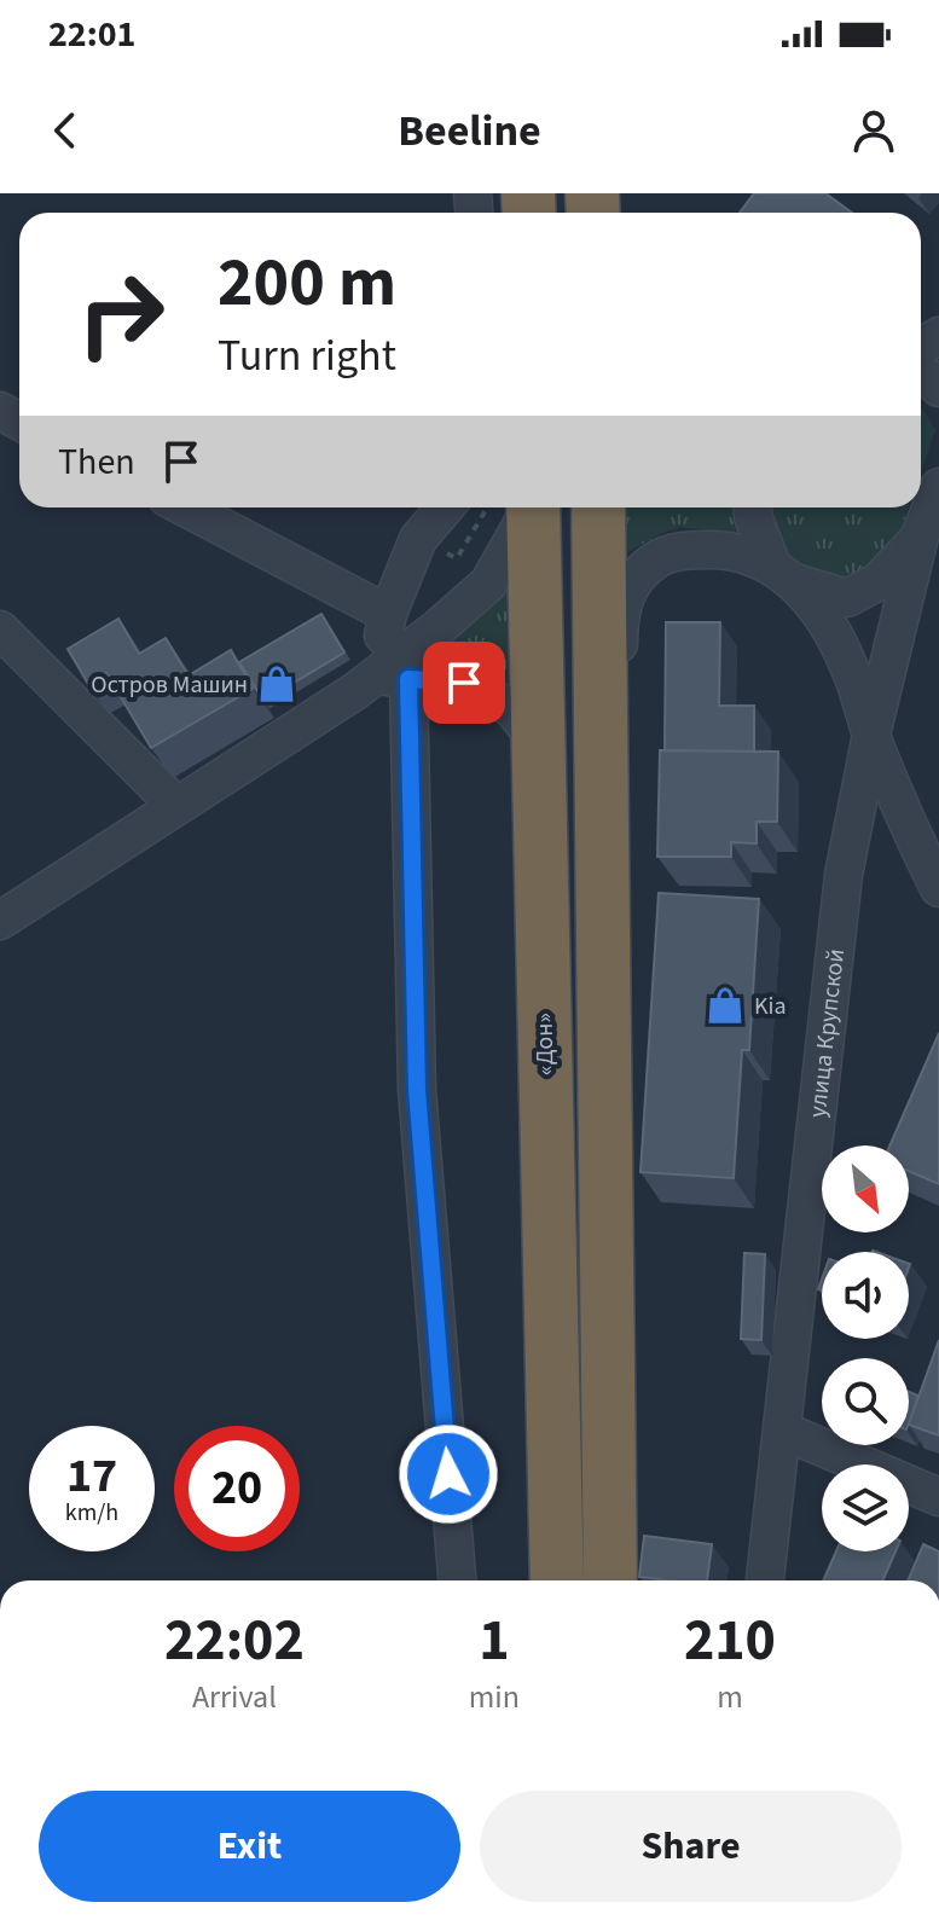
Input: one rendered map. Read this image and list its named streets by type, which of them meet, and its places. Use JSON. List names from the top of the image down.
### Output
{
  "streets": {
    "highway": ["«Дон»"],
    "street": ["улица Крупской"]
  },
  "places": {
    "shop": ["Остров Машин", "Kia"]
  },
  "north": "bottom right",
  "page": {
    "status": "22:01",
    "header": "Beeline",
    "turn": ["200 m", "Turn right"],
    "then": "Then",
    "speed": "17 km/h",
    "limit": "20",
    "eta": [
      "22:02",
      "Arrival",
      "1",
      "min",
      "210",
      "m"
    ],
    "buttons": ["Exit", "Share"]
  }
}
